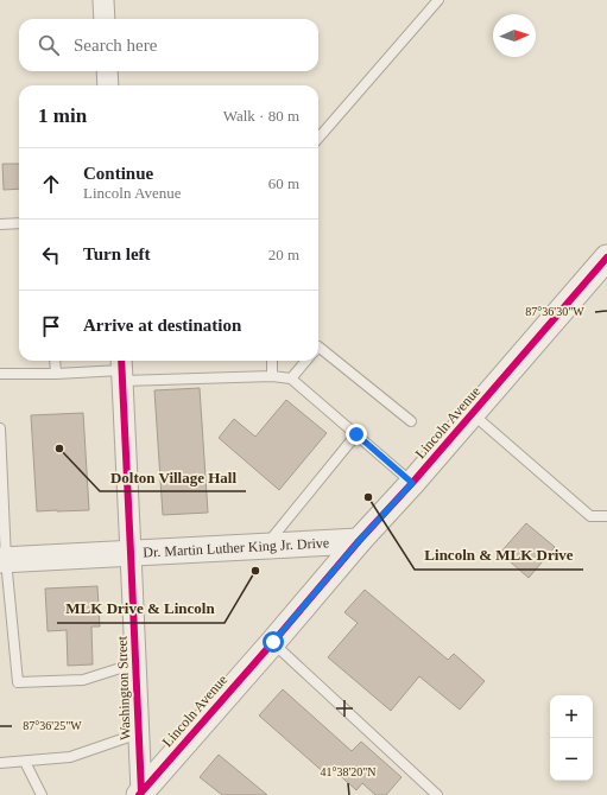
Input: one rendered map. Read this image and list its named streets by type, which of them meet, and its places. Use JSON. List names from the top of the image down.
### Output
{
  "streets": {
    "street": ["Lincoln Avenue", "Dr. Martin Luther King Jr. Drive", "Washington Street"]
  },
  "crossings": [
    ["Lincoln Avenue", "Dr. Martin Luther King Jr. Drive"],
    ["Lincoln Avenue", "Washington Street"],
    ["Dr. Martin Luther King Jr. Drive", "Washington Street"]
  ],
  "places": ["Dolton Village Hall", "Lincoln & MLK Drive", "MLK Drive & Lincoln"],
  "north": "right",
  "page": {
    "search": "Search here",
    "heading": ["1 min", "Walk · 80 m"],
    "list": [
      ["Continue", "Lincoln Avenue", "60 m"],
      ["Turn left", "20 m"],
      "Arrive at destination"
    ],
    "map_buttons": ["+", "−"]
  },
  "coordinates": ["87°36'30\"W", "87°36'25\"W", "41°38'20\"N"]
}
